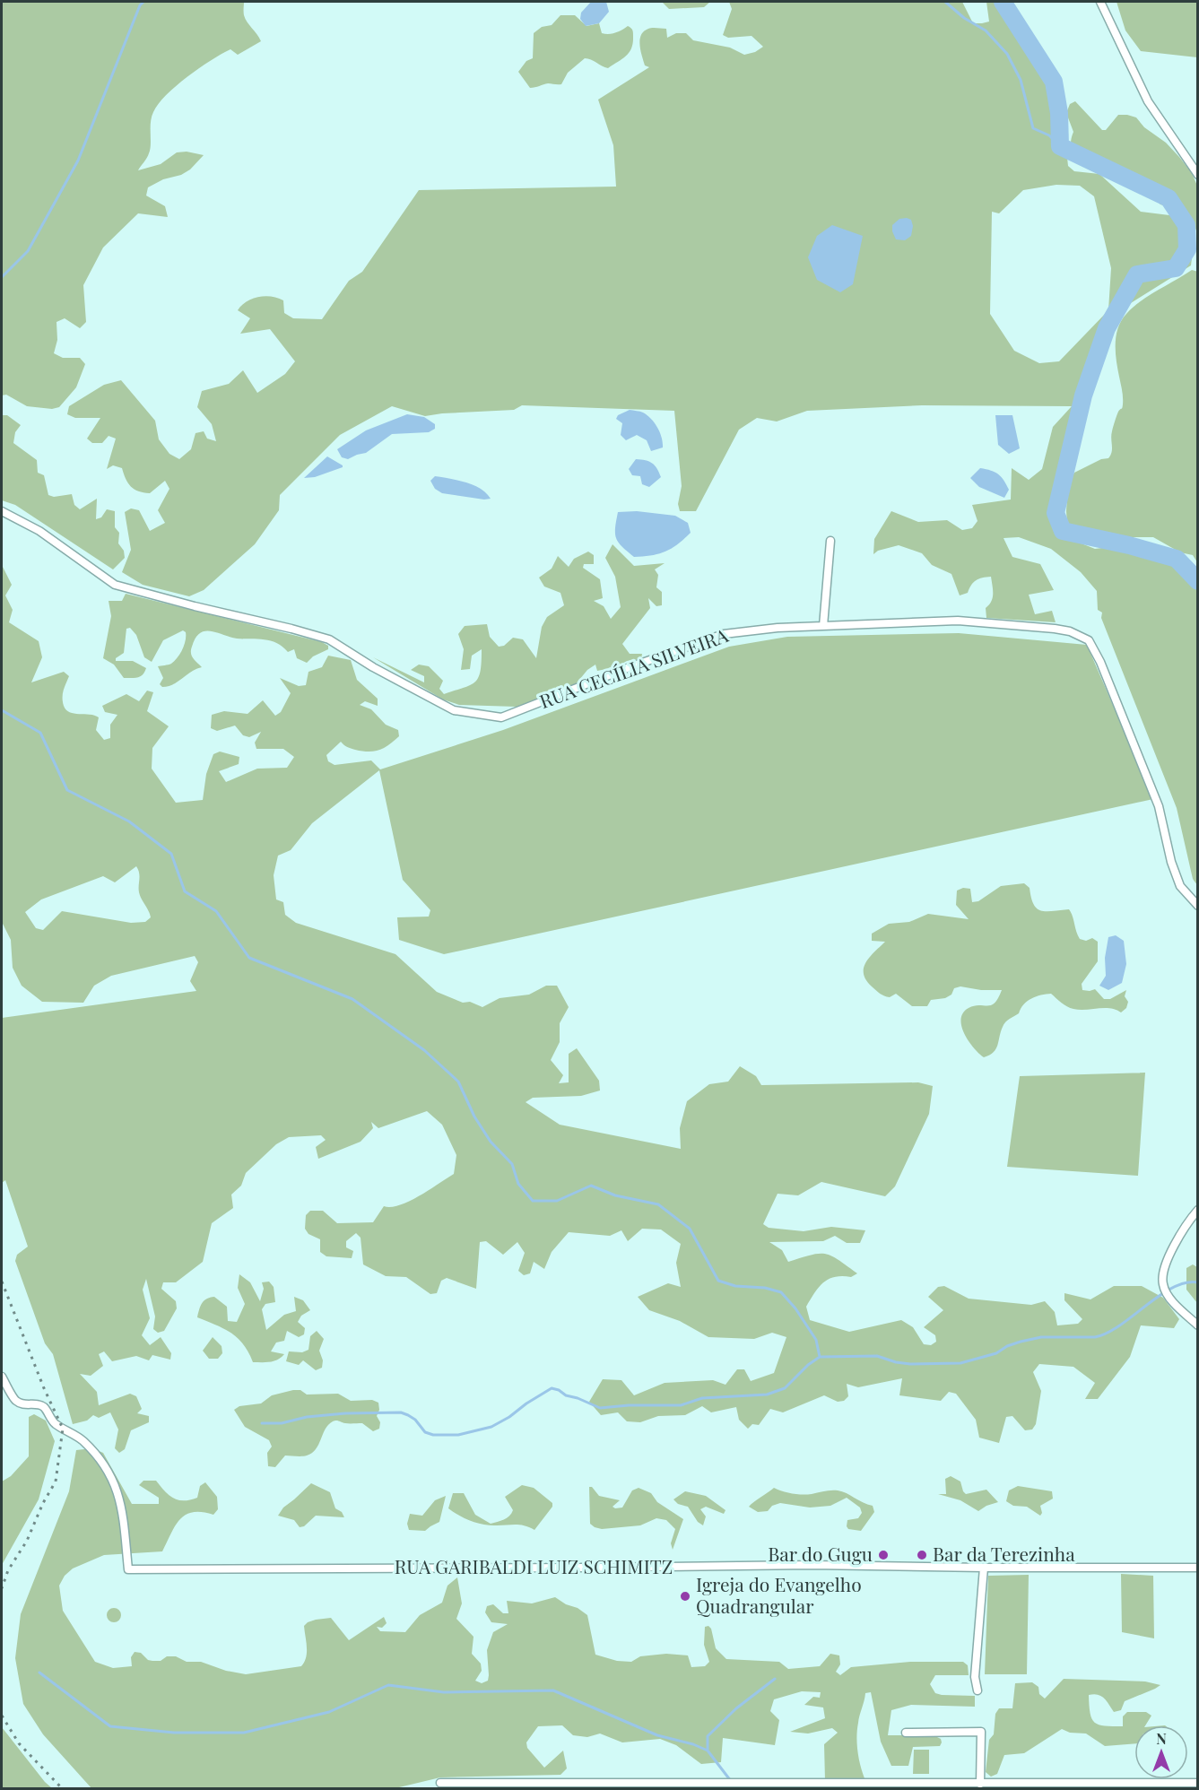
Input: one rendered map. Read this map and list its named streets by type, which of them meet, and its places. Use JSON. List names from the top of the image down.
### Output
{
  "streets": {
    "street": ["RUA CECÍLIA SILVEIRA", "RUA GARIBALDI LUIZ SCHIMITZ"]
  },
  "places": ["Bar do Gugu", "Bar da Terezinha", "Igreja do Evangelho Quadrangular"],
  "north": "top"
}
